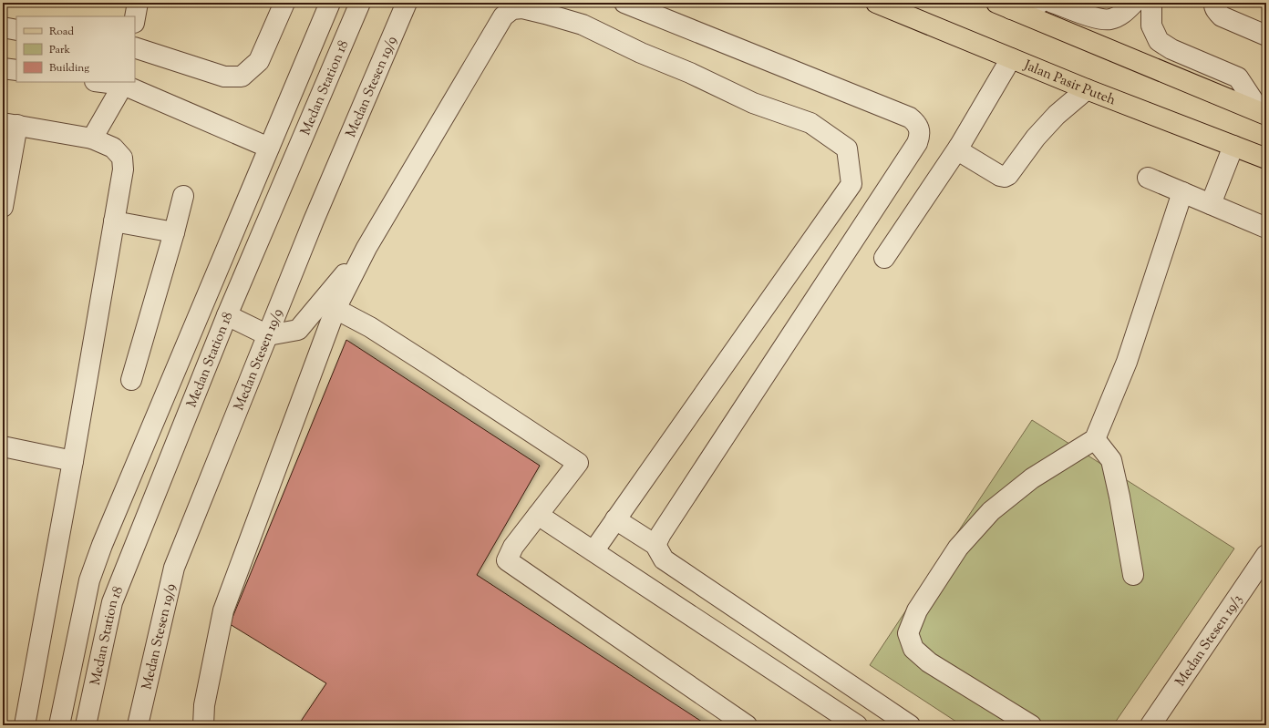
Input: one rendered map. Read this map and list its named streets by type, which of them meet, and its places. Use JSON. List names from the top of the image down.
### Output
{
  "streets": {
    "main road": ["Jalan Pasir Puteh"],
    "street": ["Medan Stesen 19/9", "Medan Station 18", "Medan Stesen 19/3"]
  },
  "legend": ["Road", "Park", "Building"]
}
